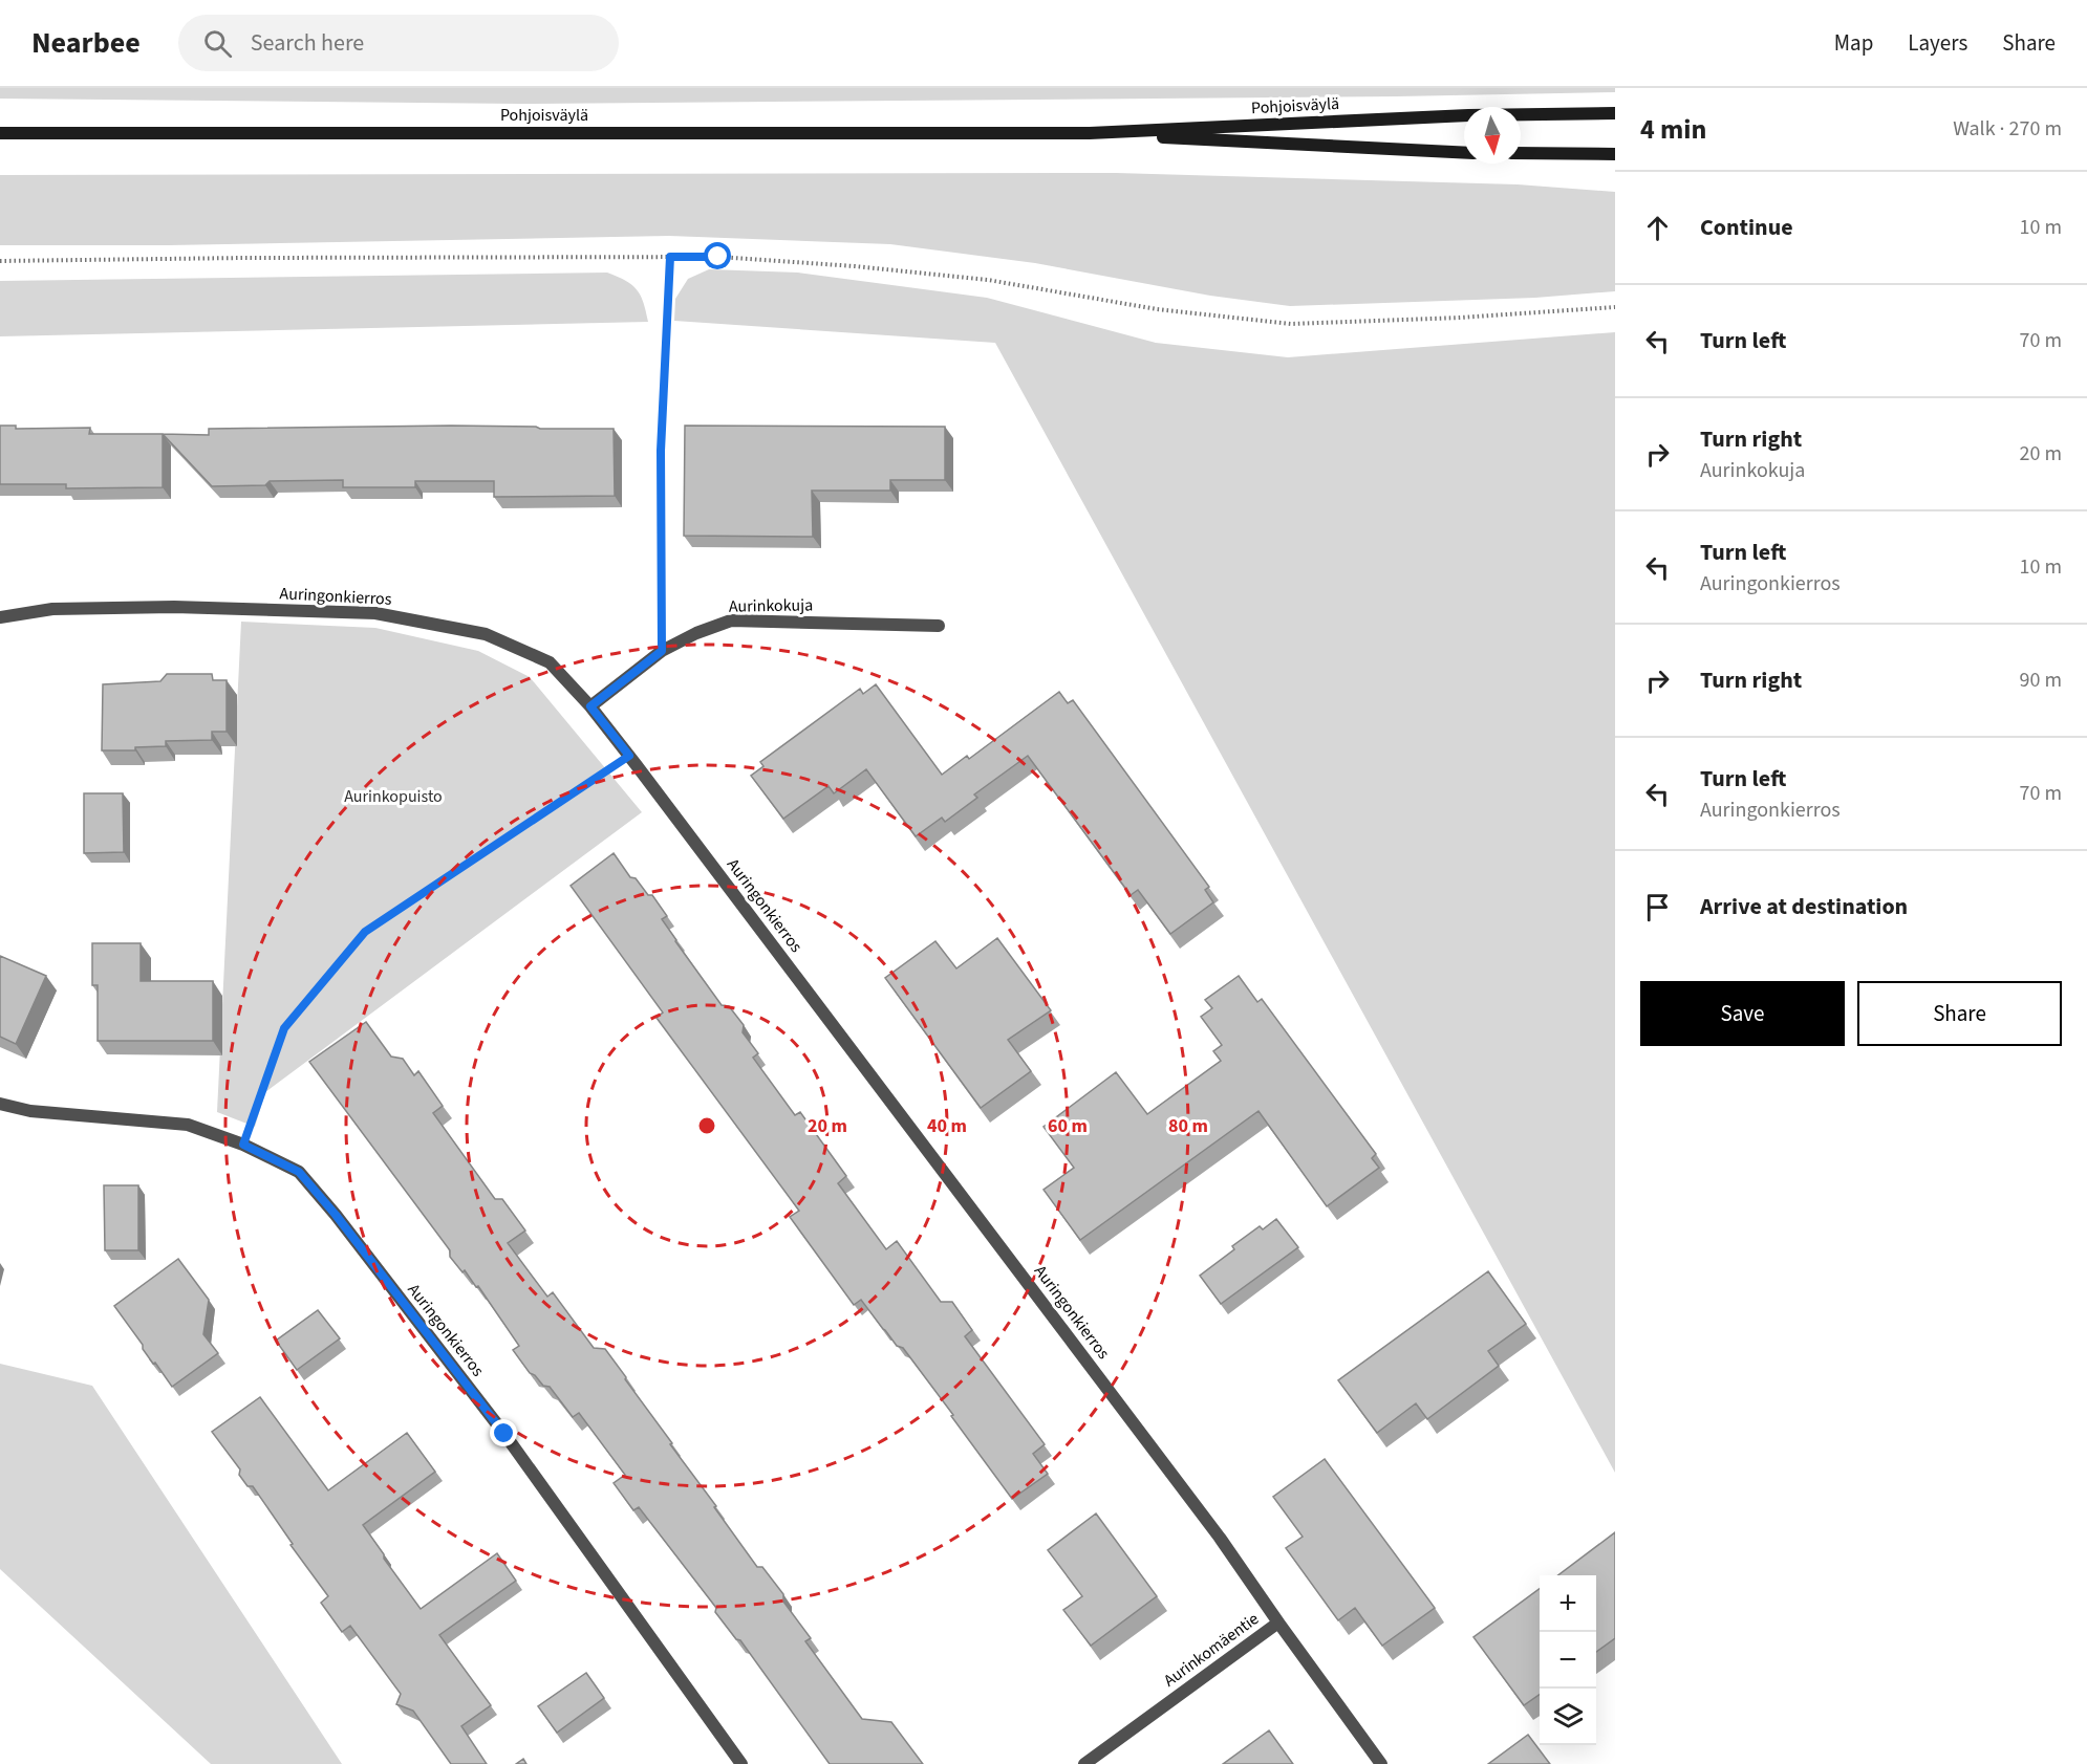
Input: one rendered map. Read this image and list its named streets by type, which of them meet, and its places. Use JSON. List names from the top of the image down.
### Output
{
  "streets": {
    "main road": ["Pohjoisväylä"],
    "street": ["Auringonkierros", "Aurinkokuja", "Aurinkomäentie"]
  },
  "crossings": [
    ["Auringonkierros", "Aurinkokuja"],
    ["Auringonkierros", "Aurinkomäentie"]
  ],
  "parks": ["Aurinkopuisto"],
  "north": "bottom",
  "page": {
    "header": "Nearbee",
    "search": "Search here",
    "nav": ["Map", "Layers", "Share"],
    "heading": ["4 min", "Walk · 270 m"],
    "list": [
      ["Continue", "10 m"],
      ["Turn left", "70 m"],
      ["Turn right", "Aurinkokuja", "20 m"],
      ["Turn left", "Auringonkierros", "10 m"],
      ["Turn right", "90 m"],
      ["Turn left", "Auringonkierros", "70 m"],
      "Arrive at destination"
    ],
    "buttons": ["Save", "Share"],
    "map_buttons": ["+", "−"]
  },
  "rings": [
    "20 m",
    "40 m",
    "60 m",
    "80 m"
  ]
}
